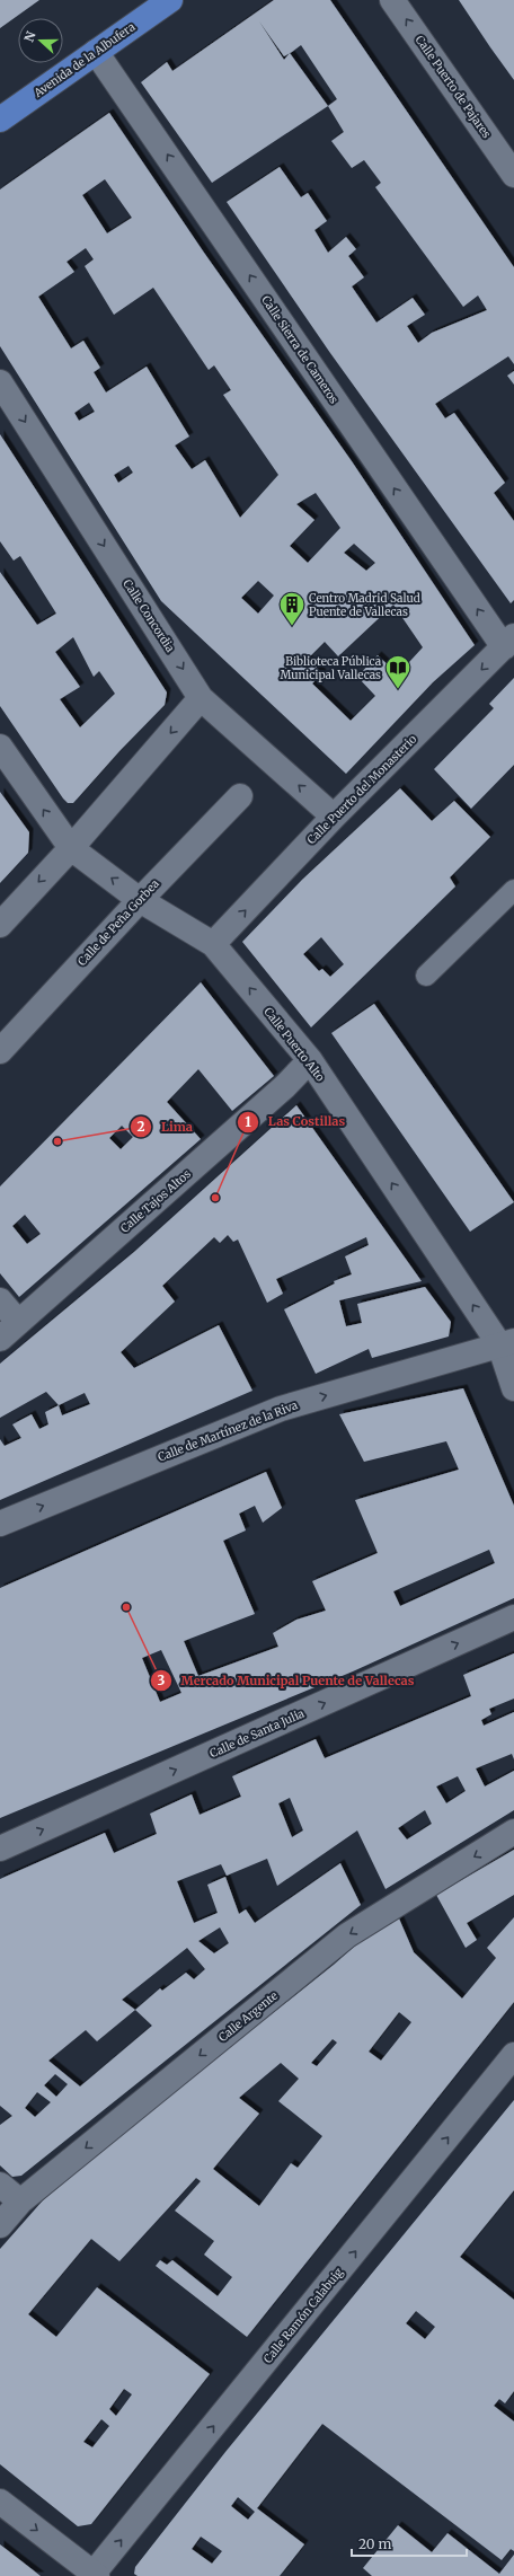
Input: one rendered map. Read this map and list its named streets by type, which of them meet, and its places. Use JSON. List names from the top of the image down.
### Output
{
  "streets": {
    "main road": ["Avenida de la Albufera"],
    "street": [
      "Calle Puerto de Pajares",
      "Calle Sierra de Cameros",
      "Calle Concordia",
      "Calle Puerto del Monasterio",
      "Calle de Peña Gorbea",
      "Calle Puerto Alto",
      "Calle Tajos Altos",
      "Calle de Martínez de la Riva",
      "Calle de Santa Julia",
      "Calle Argente",
      "Calle Ramón Calabuig"
    ]
  },
  "crossings": [
    ["Avenida de la Albufera", "Calle Sierra de Cameros"],
    ["Calle Sierra de Cameros", "Calle Puerto del Monasterio"],
    ["Calle Concordia", "Calle Puerto del Monasterio"],
    ["Calle Puerto del Monasterio", "Calle Puerto Alto"],
    ["Calle de Peña Gorbea", "Calle Puerto Alto"],
    ["Calle Puerto Alto", "Calle Tajos Altos"],
    ["Calle Puerto Alto", "Calle de Martínez de la Riva"]
  ],
  "one_way": [
    "Calle Puerto de Pajares",
    "Calle Sierra de Cameros",
    "Calle Puerto Alto",
    "Calle de Martínez de la Riva",
    "Calle de Santa Julia",
    "Calle Argente",
    "Calle Ramón Calabuig"
  ],
  "places": {
    "building": ["Centro Madrid Salud Puente de Vallecas"],
    "library": ["Biblioteca Pública Municipal Vallecas"],
    "other": ["Lima", "Las Costillas", "Mercado Municipal Puente de Vallecas"]
  },
  "scale_bar": "20 m",
  "north": "left"
}
